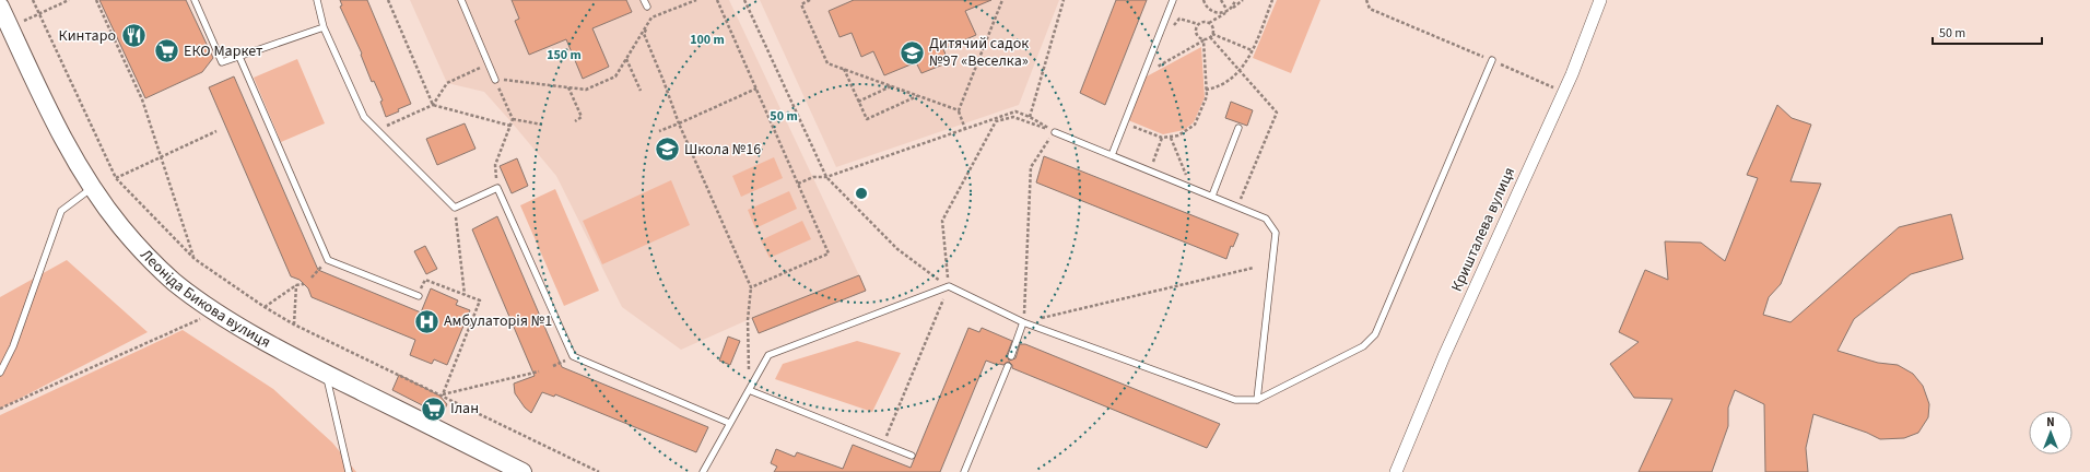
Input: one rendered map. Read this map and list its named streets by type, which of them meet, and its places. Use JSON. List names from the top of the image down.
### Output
{
  "streets": {
    "street": ["Кришталева вулиця", "Леоніда Бикова вулиця"]
  },
  "places": {
    "restaurant": ["Кинтаро"],
    "supermarket": ["ЕКО Маркет", "Ілан"],
    "school or university": ["Дитячий садок №97 «Веселка»", "Школа №16"],
    "hospital": ["Амбулаторія №1"]
  },
  "scale_bar": "50 m",
  "north": "top",
  "rings": ["100 m", "150 m", "50 m"]
}
